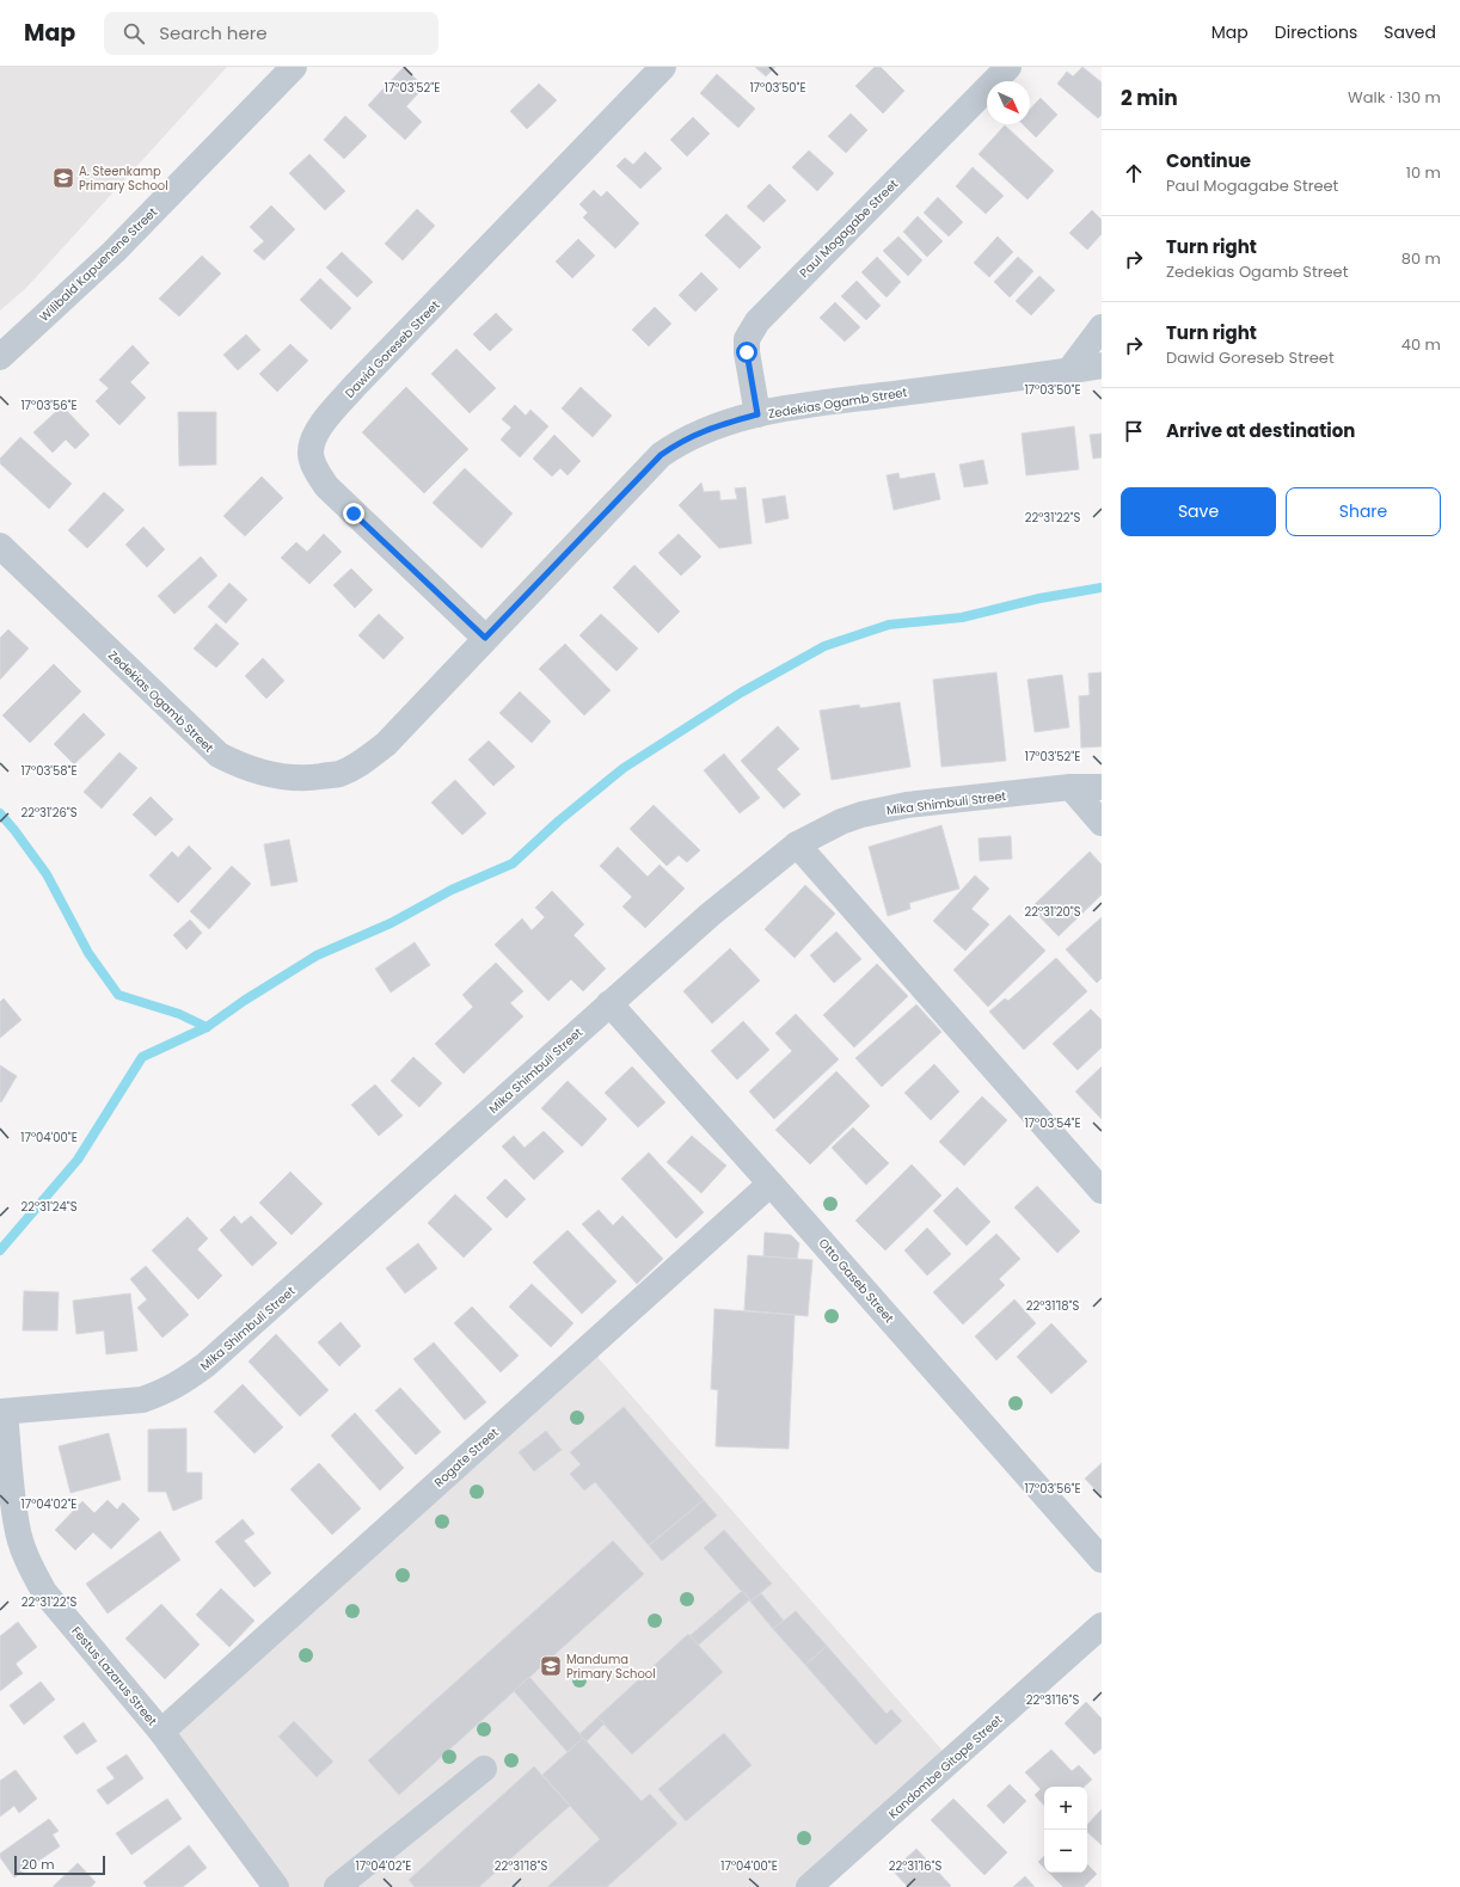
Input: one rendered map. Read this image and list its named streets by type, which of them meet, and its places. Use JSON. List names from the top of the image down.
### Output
{
  "streets": {
    "street": [
      "Paul Mogagabe Street",
      "Wilibald Kapuenene Street",
      "Dawid Goreseb Street",
      "Zedekias Ogamb Street",
      "Mika Shimbuli Street",
      "Otto Gaseb Street",
      "Rogate Street",
      "Festus Lazarus Street",
      "Kandombe Gitope Street"
    ]
  },
  "crossings": [
    ["Paul Mogagabe Street", "Zedekias Ogamb Street"],
    ["Dawid Goreseb Street", "Zedekias Ogamb Street"],
    ["Mika Shimbuli Street", "Otto Gaseb Street"],
    ["Mika Shimbuli Street", "Festus Lazarus Street"],
    ["Otto Gaseb Street", "Rogate Street"],
    ["Rogate Street", "Festus Lazarus Street"]
  ],
  "places": {
    "school or university": ["A. Steenkamp Primary School", "Manduma Primary School"]
  },
  "scale_bar": "20 m",
  "north": "bottom right",
  "page": {
    "header": "Map",
    "search": "Search here",
    "nav": ["Map", "Directions", "Saved"],
    "heading": ["2 min", "Walk · 130 m"],
    "list": [
      ["Continue", "Paul Mogagabe Street", "10 m"],
      ["Turn right", "Zedekias Ogamb Street", "80 m"],
      ["Turn right", "Dawid Goreseb Street", "40 m"],
      "Arrive at destination"
    ],
    "buttons": ["Save", "Share"],
    "map_buttons": ["+", "−"],
    "scale": "20 m"
  },
  "coordinates": [
    "17°03'52\"E",
    "17°03'50\"E",
    "17°03'56\"E",
    "22°31'22\"S",
    "17°03'58\"E",
    "22°31'26\"S",
    "22°31'20\"S",
    "17°03'54\"E",
    "17°04'00\"E",
    "22°31'24\"S",
    "22°31'18\"S",
    "17°04'02\"E",
    "22°31'16\"S"
  ]
}
